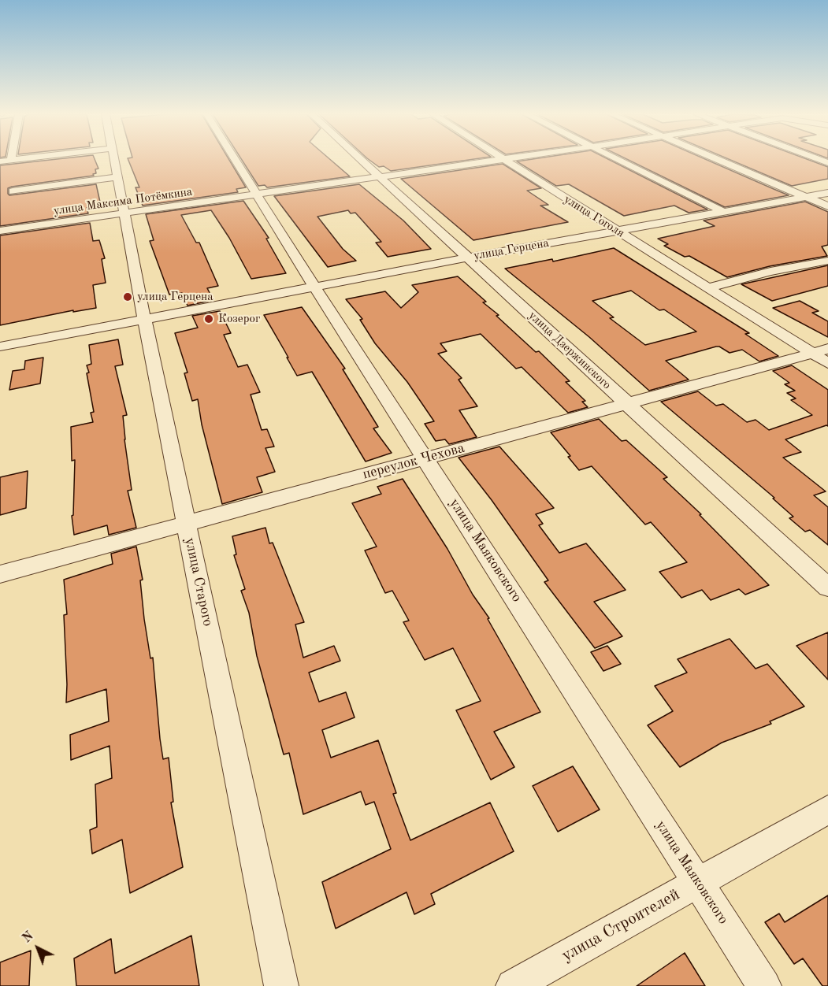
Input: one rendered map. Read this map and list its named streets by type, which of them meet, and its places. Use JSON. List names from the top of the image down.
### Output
{
  "streets": {
    "street": [
      "улица Максима Потёмкина",
      "улица Гоголя",
      "улица Герцена",
      "улица Дзержинского",
      "переулок Чехова",
      "улица Маяковского",
      "улица Старого",
      "улица Строителей"
    ]
  },
  "crossings": [
    ["улица Максима Потёмкина", "улица Дзержинского"],
    ["улица Максима Потёмкина", "улица Маяковского"],
    ["улица Максима Потёмкина", "улица Старого"],
    ["улица Гоголя", "улица Герцена"],
    ["улица Гоголя", "переулок Чехова"],
    ["улица Герцена", "улица Дзержинского"],
    ["улица Герцена", "улица Маяковского"],
    ["улица Герцена", "улица Старого"],
    ["улица Дзержинского", "переулок Чехова"],
    ["переулок Чехова", "улица Маяковского"],
    ["переулок Чехова", "улица Старого"],
    ["улица Маяковского", "улица Строителей"]
  ],
  "places": ["улица Герцена", "Козерог"],
  "north": "top left"
}
